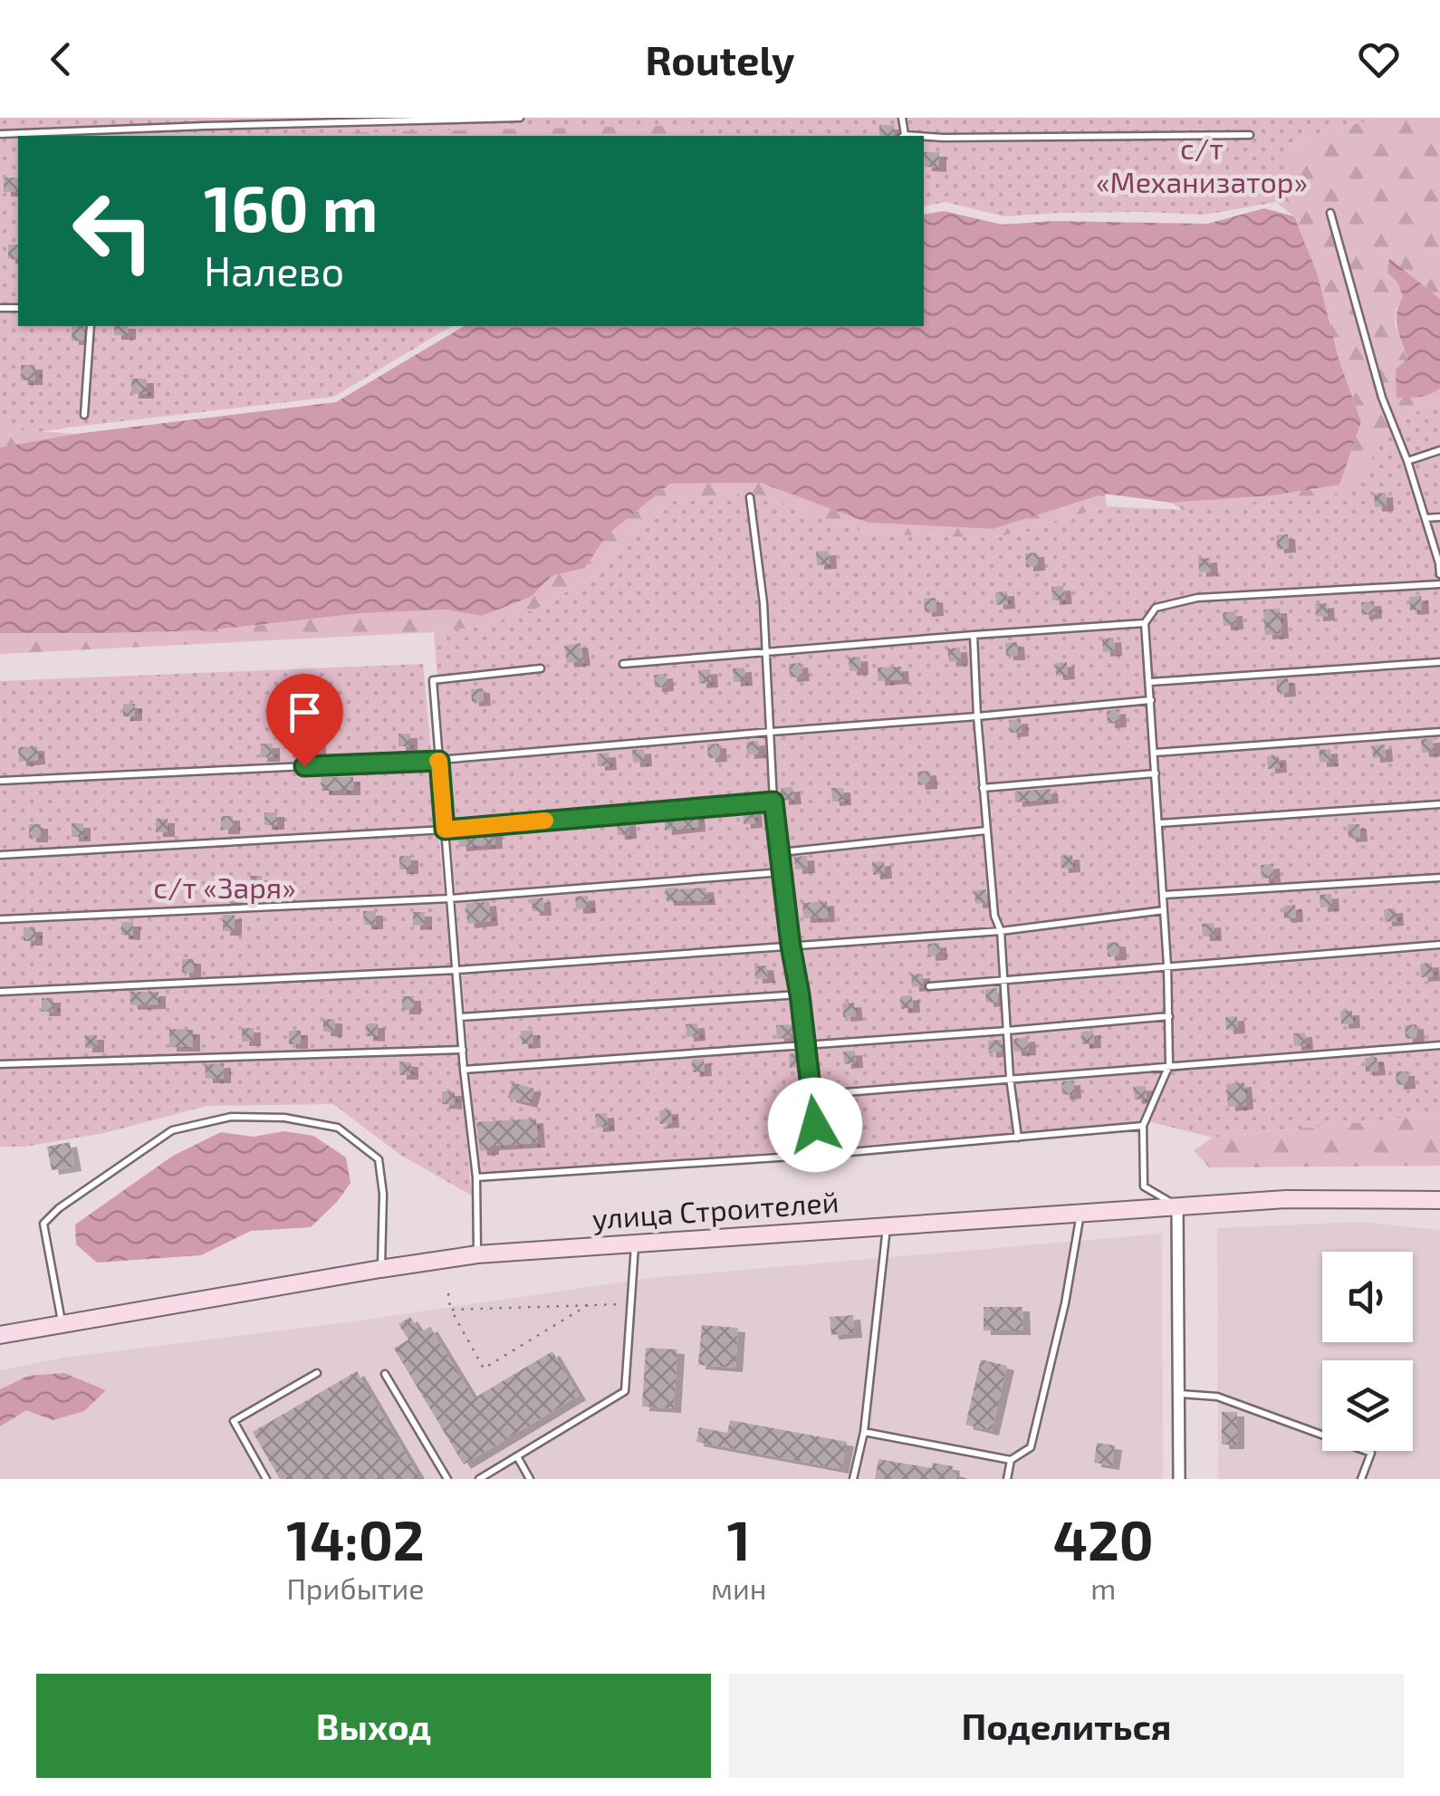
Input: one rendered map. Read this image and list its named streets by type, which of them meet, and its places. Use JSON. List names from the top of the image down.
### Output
{
  "streets": {
    "main road": ["улица Строителей"]
  },
  "parks": ["с/т «Механизатор»", "с/т «Заря»"],
  "page": {
    "header": "Routely",
    "turn": ["160 m", "Налево"],
    "eta": [
      "14:02",
      "Прибытие",
      "1",
      "мин",
      "420",
      "m"
    ],
    "buttons": ["Выход", "Поделиться"]
  }
}
